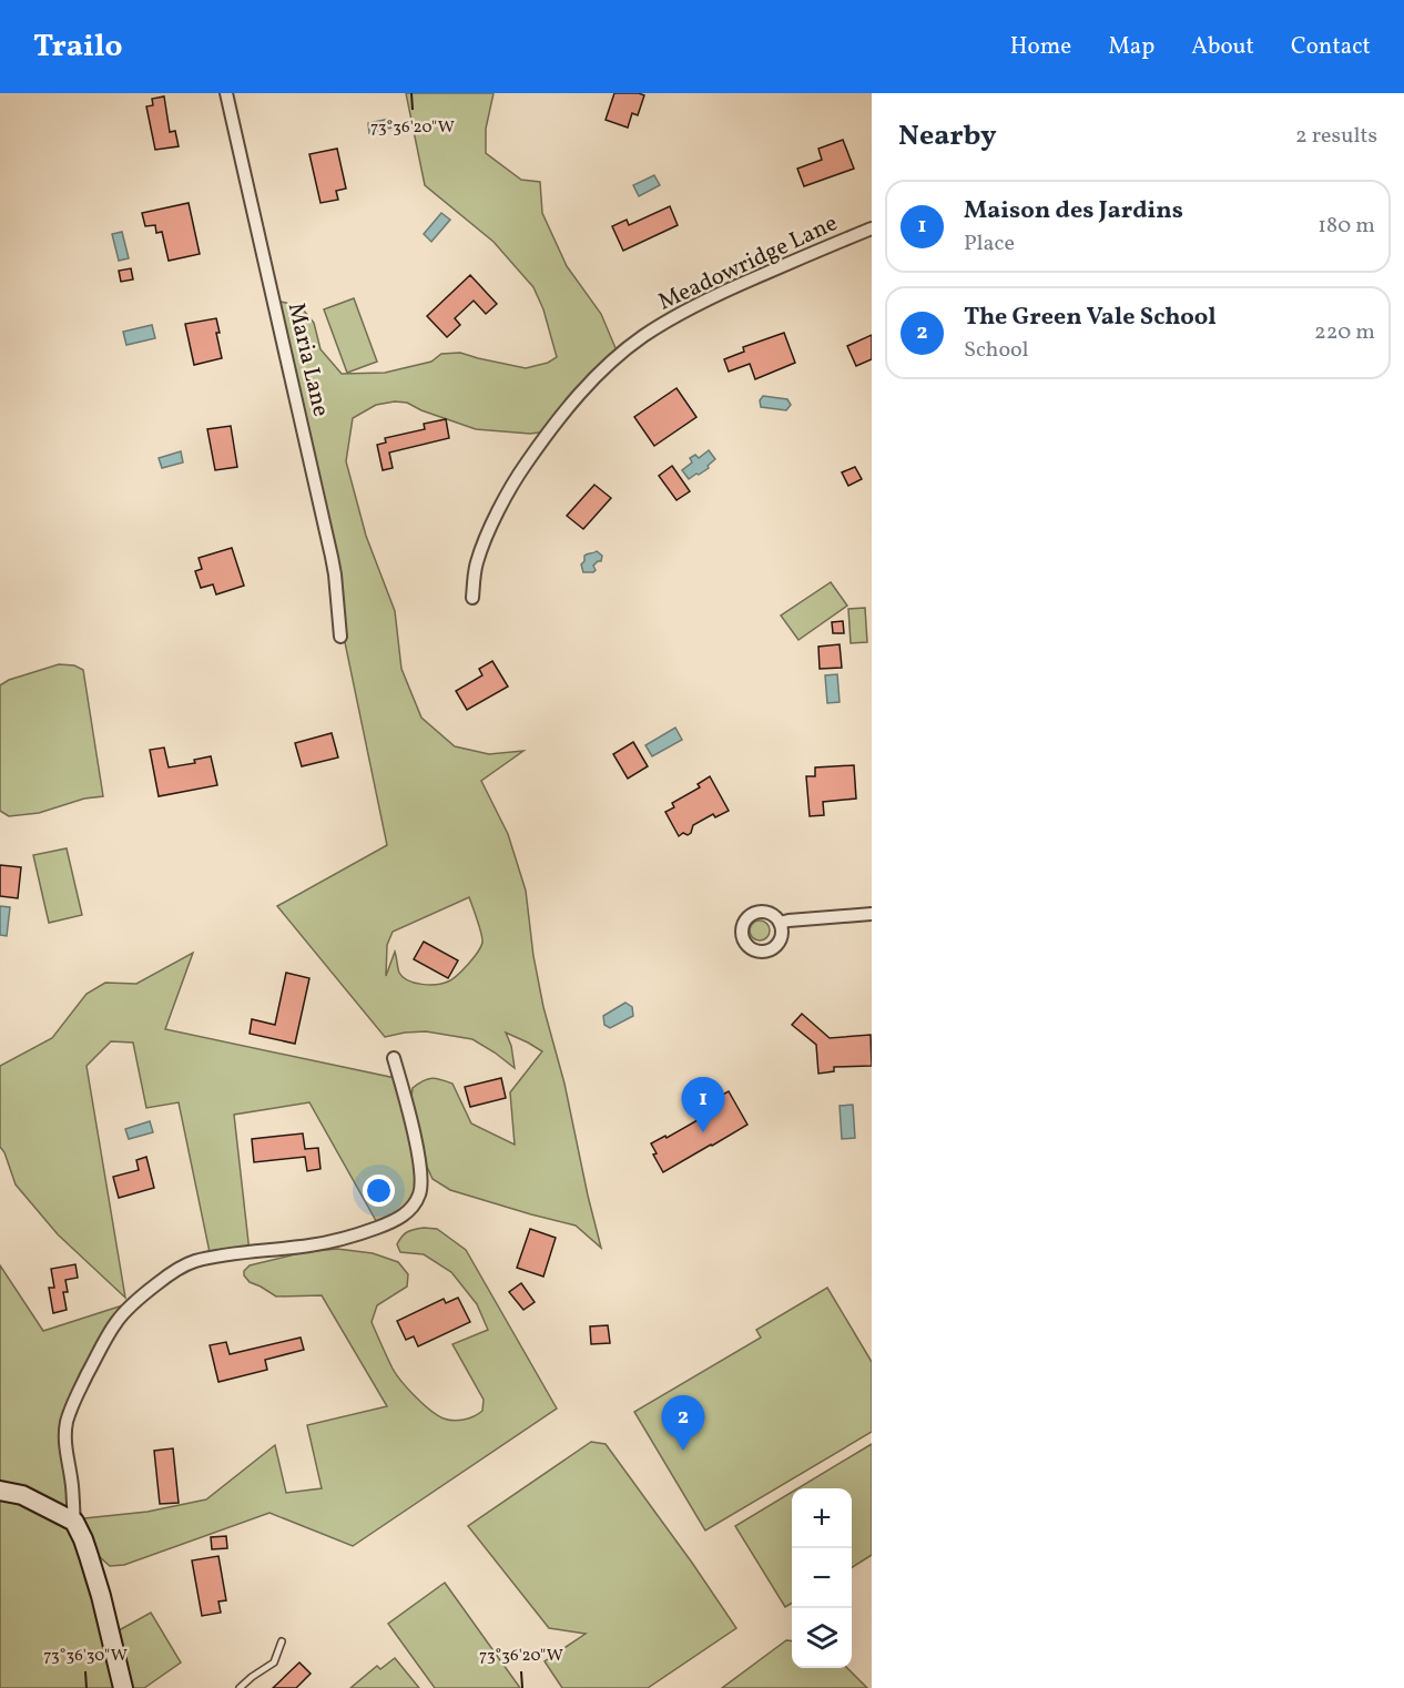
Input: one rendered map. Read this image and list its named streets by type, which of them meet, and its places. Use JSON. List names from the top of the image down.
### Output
{
  "streets": {
    "street": ["Meadowridge Lane", "Maria Lane"]
  },
  "page": {
    "header": "Trailo",
    "nav": [
      "Home",
      "Map",
      "About",
      "Contact"
    ],
    "heading": ["Nearby", "2 results"],
    "list": [
      {
        "mark": "1",
        "name": "Maison des Jardins",
        "note": "Place",
        "value": "180 m"
      },
      {
        "mark": "2",
        "name": "The Green Vale School",
        "note": "School",
        "value": "220 m"
      }
    ],
    "pins": ["1", "2"],
    "map_buttons": ["+", "−"]
  },
  "coordinates": ["73°36'20\"W", "73°36'30\"W"]
}
